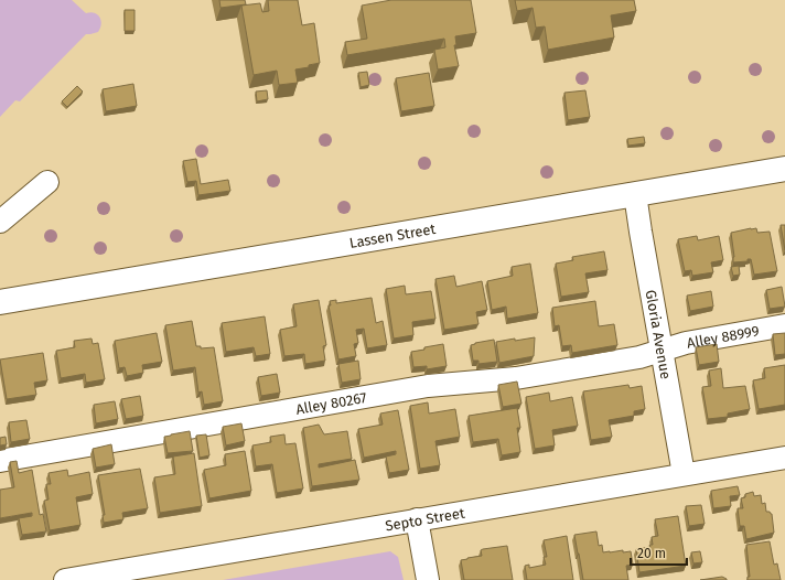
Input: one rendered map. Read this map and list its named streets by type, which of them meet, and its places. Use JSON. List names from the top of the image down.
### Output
{
  "streets": {
    "main road": ["Lassen Street"],
    "street": [
      "Gloria Avenue",
      "Alley 88999",
      "Alley 80267",
      "Septo Street"
    ]
  },
  "crossings": [
    ["Lassen Street", "Gloria Avenue"],
    ["Gloria Avenue", "Alley 88999"],
    ["Gloria Avenue", "Alley 80267"],
    ["Gloria Avenue", "Septo Street"],
    ["Alley 88999", "Alley 80267"]
  ],
  "scale_bar": "20 m"
}
